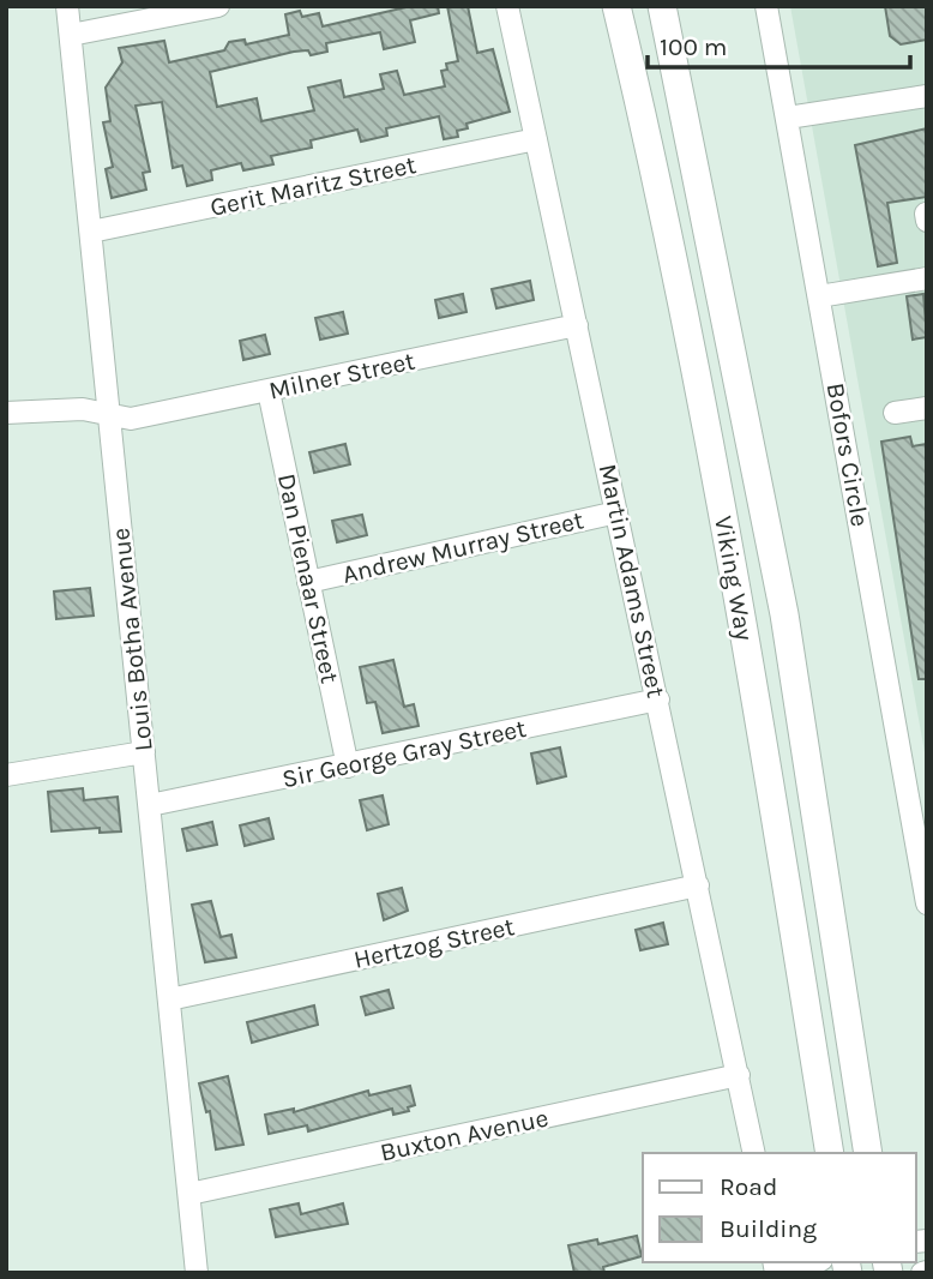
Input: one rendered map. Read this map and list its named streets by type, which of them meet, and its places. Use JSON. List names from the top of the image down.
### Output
{
  "streets": {
    "main road": ["Viking Way"],
    "street": [
      "Gerit Maritz Street",
      "Milner Street",
      "Bofors Circle",
      "Andrew Murray Street",
      "Dan Pienaar Street",
      "Martin Adams Street",
      "Louis Botha Avenue",
      "Sir George Gray Street",
      "Hertzog Street",
      "Buxton Avenue"
    ]
  },
  "crossings": [
    ["Gerit Maritz Street", "Martin Adams Street"],
    ["Gerit Maritz Street", "Louis Botha Avenue"],
    ["Milner Street", "Dan Pienaar Street"],
    ["Milner Street", "Martin Adams Street"],
    ["Milner Street", "Louis Botha Avenue"],
    ["Andrew Murray Street", "Dan Pienaar Street"],
    ["Andrew Murray Street", "Martin Adams Street"],
    ["Dan Pienaar Street", "Sir George Gray Street"],
    ["Martin Adams Street", "Sir George Gray Street"],
    ["Martin Adams Street", "Hertzog Street"],
    ["Martin Adams Street", "Buxton Avenue"],
    ["Louis Botha Avenue", "Sir George Gray Street"],
    ["Louis Botha Avenue", "Hertzog Street"],
    ["Louis Botha Avenue", "Buxton Avenue"]
  ],
  "legend": ["Road", "Building"],
  "scale_bar": "100 m"
}
